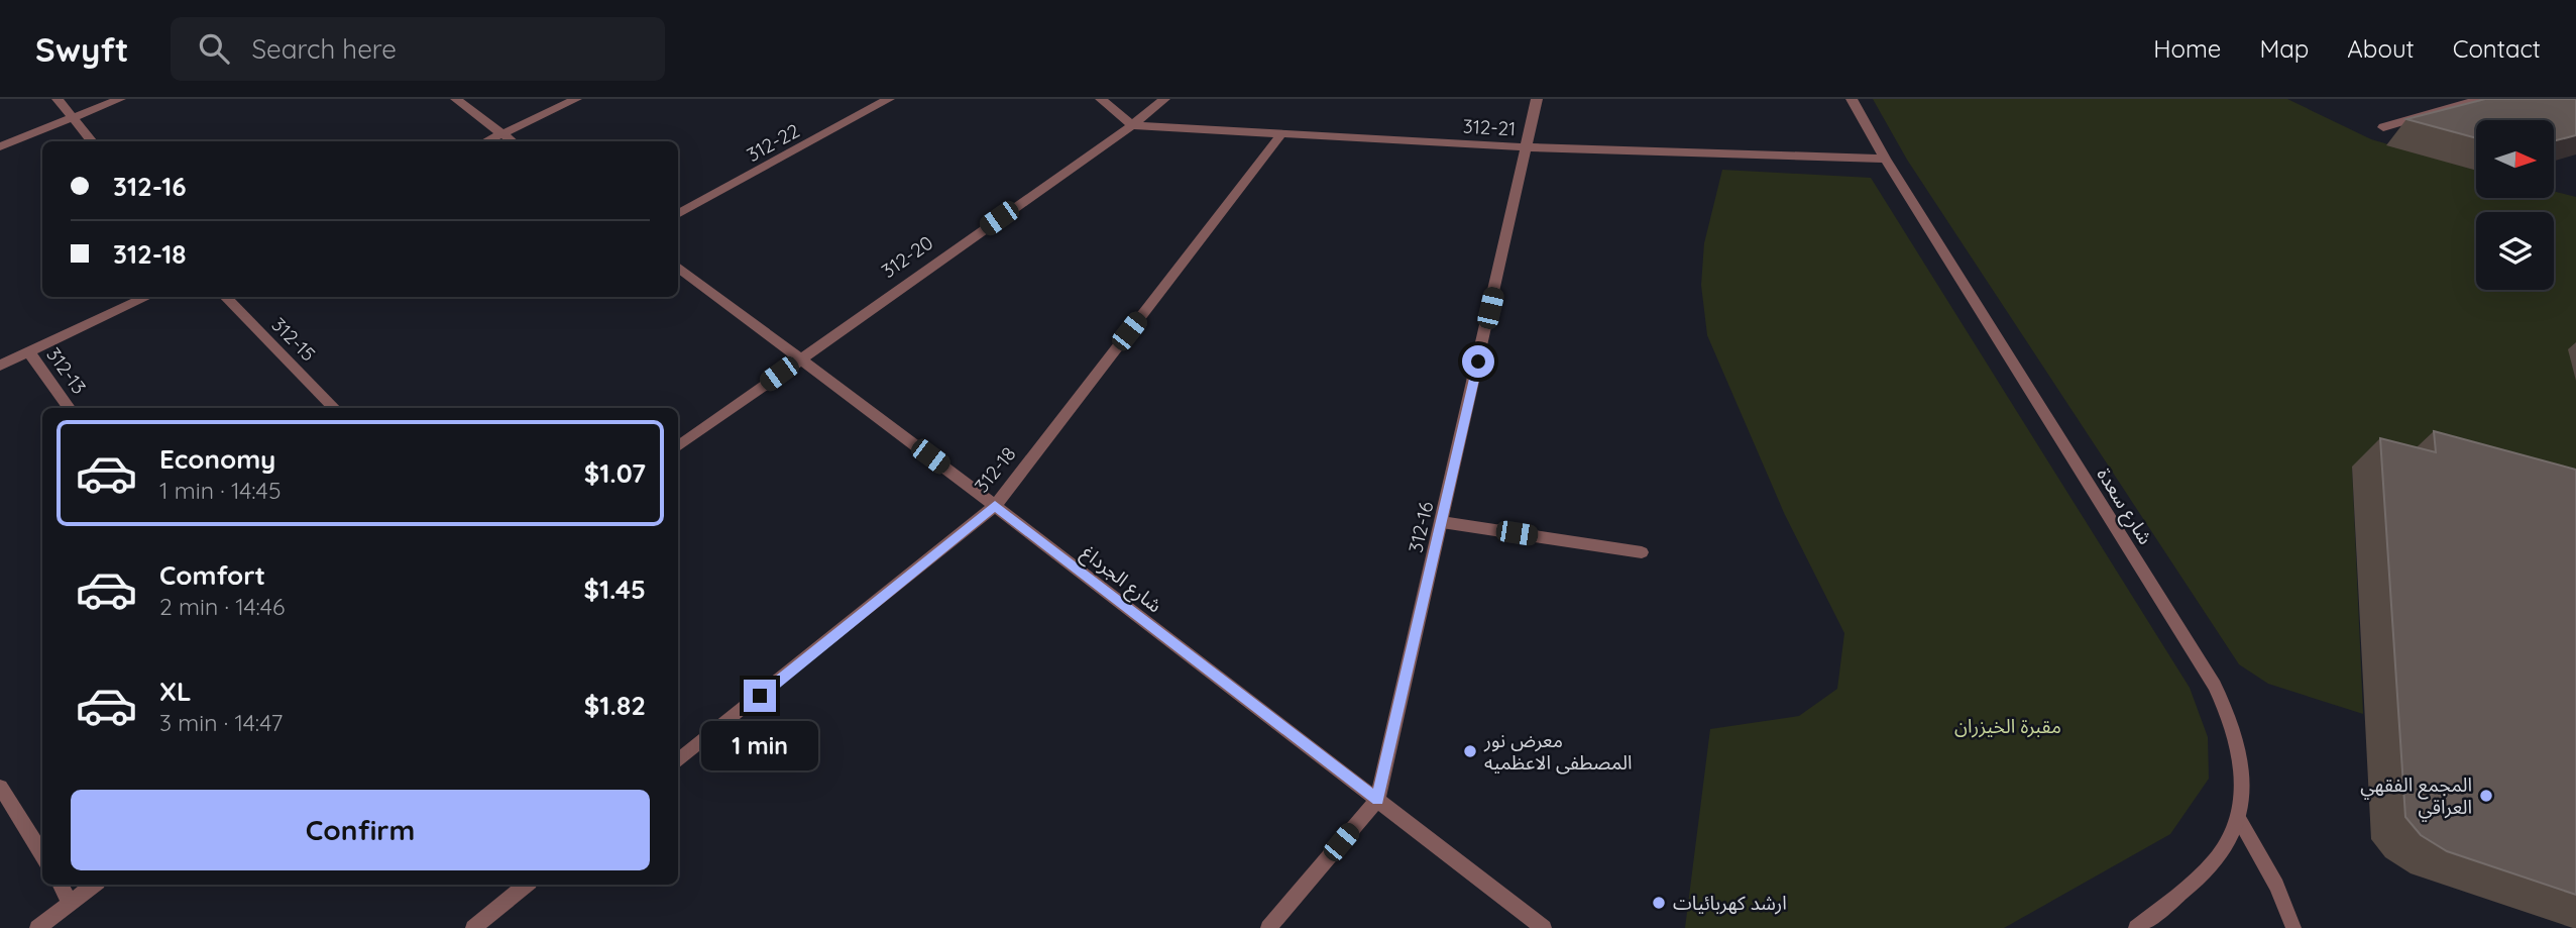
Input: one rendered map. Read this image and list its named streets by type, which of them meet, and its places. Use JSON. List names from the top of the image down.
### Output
{
  "streets": {
    "street": [
      "312-21",
      "312-22",
      "312-20",
      "312-15",
      "312-13",
      "312-18",
      "شارع سعدة",
      "312-16",
      "شارع الجرداغ"
    ]
  },
  "crossings": [
    ["312-21", "312-20"],
    ["312-21", "312-18"],
    ["312-21", "شارع سعدة"],
    ["312-21", "312-16"],
    ["312-20", "شارع الجرداغ"],
    ["312-18", "شارع الجرداغ"],
    ["312-16", "شارع الجرداغ"]
  ],
  "parks": ["مقبرة الخيزران"],
  "places": ["معرض نور المصطفى الاعظميه", "المجمع الفقهي العراقي", "ارشد كهربائيات"],
  "north": "right",
  "page": {
    "header": "Swyft",
    "search": "Search here",
    "nav": [
      "Home",
      "Map",
      "About",
      "Contact"
    ],
    "banner": ["312-16", "312-18"],
    "list": [
      {
        "name": "Economy",
        "note": "1 min · 14:45",
        "value": "$1.07"
      },
      {
        "name": "Comfort",
        "note": "2 min · 14:46",
        "value": "$1.45"
      },
      {
        "name": "XL",
        "note": "3 min · 14:47",
        "value": "$1.82"
      }
    ],
    "bubble": "1 min",
    "buttons": "Confirm"
  }
}
